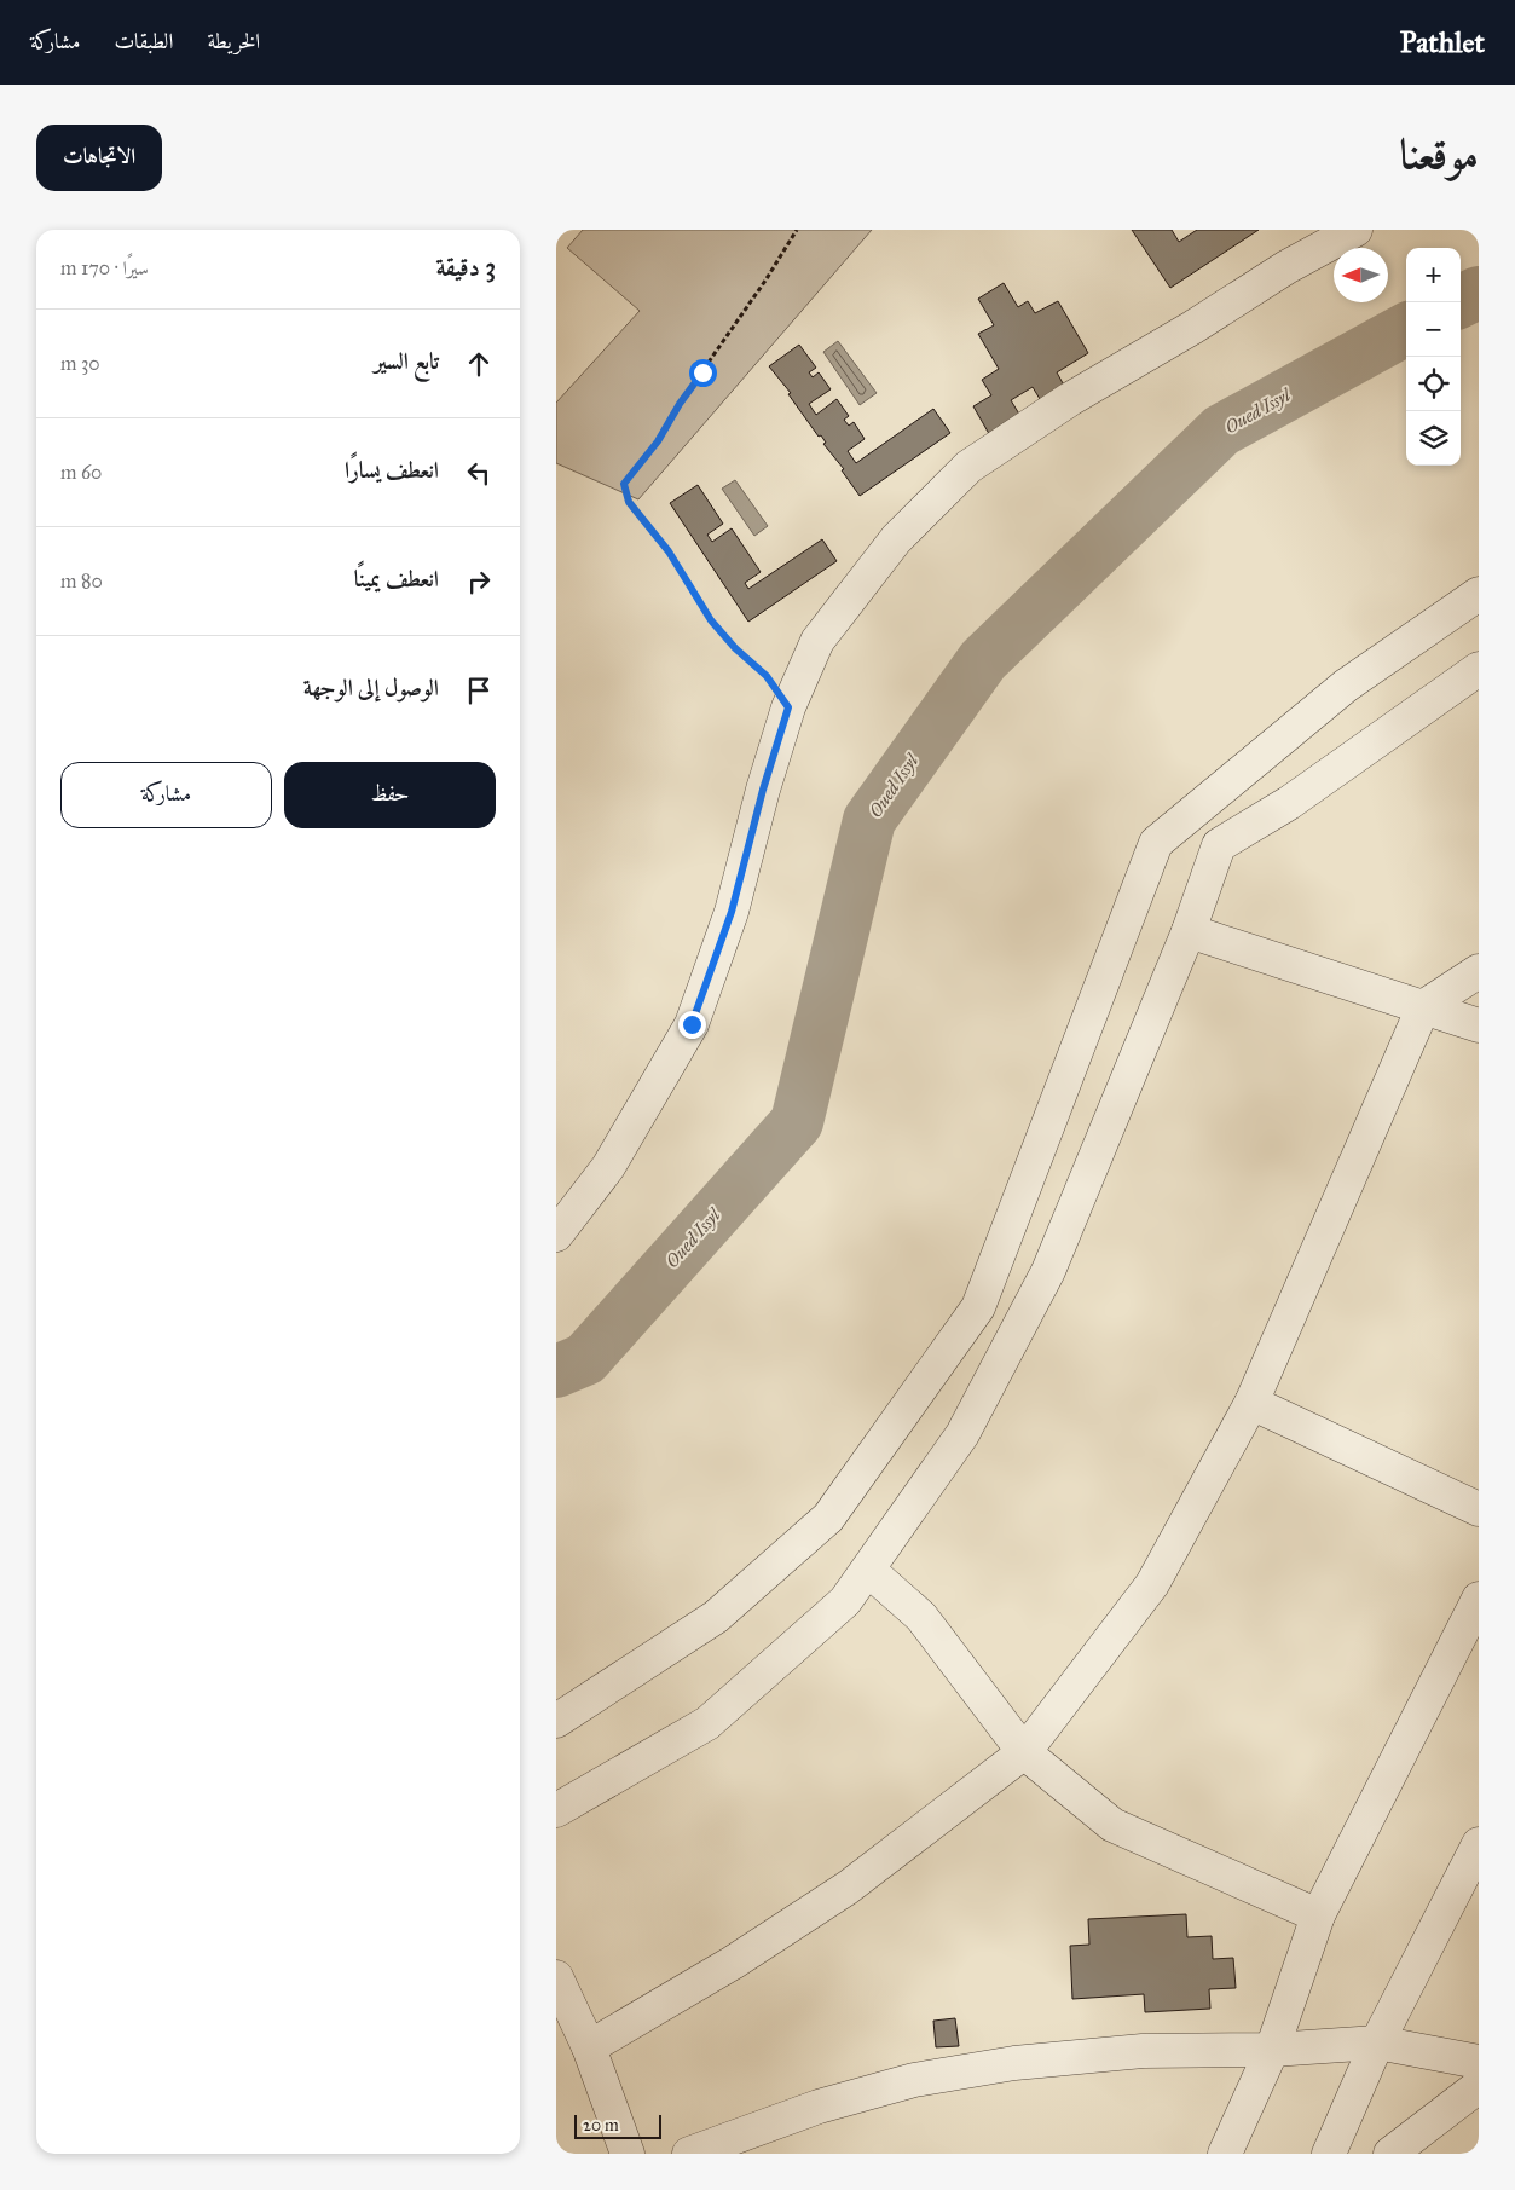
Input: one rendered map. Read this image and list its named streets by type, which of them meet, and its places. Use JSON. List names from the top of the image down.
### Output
{
  "water": ["Oued Issyl"],
  "scale_bar": "20 m",
  "north": "left",
  "page": {
    "header": "Pathlet",
    "nav": ["الخريطة", "الطبقات", "مشاركة"],
    "title": "موقعنا",
    "buttons": [
      "الاتجاهات",
      ["حفظ", "مشاركة"]
    ],
    "heading": ["3 دقيقة", "سيرًا · 170 m"],
    "map_buttons": ["+", "−"],
    "list": [
      ["تابع السير", "30 m"],
      ["انعطف يسارًا", "60 m"],
      ["انعطف يمينًا", "80 m"],
      "الوصول إلى الوجهة"
    ],
    "scale": "20 m"
  }
}
